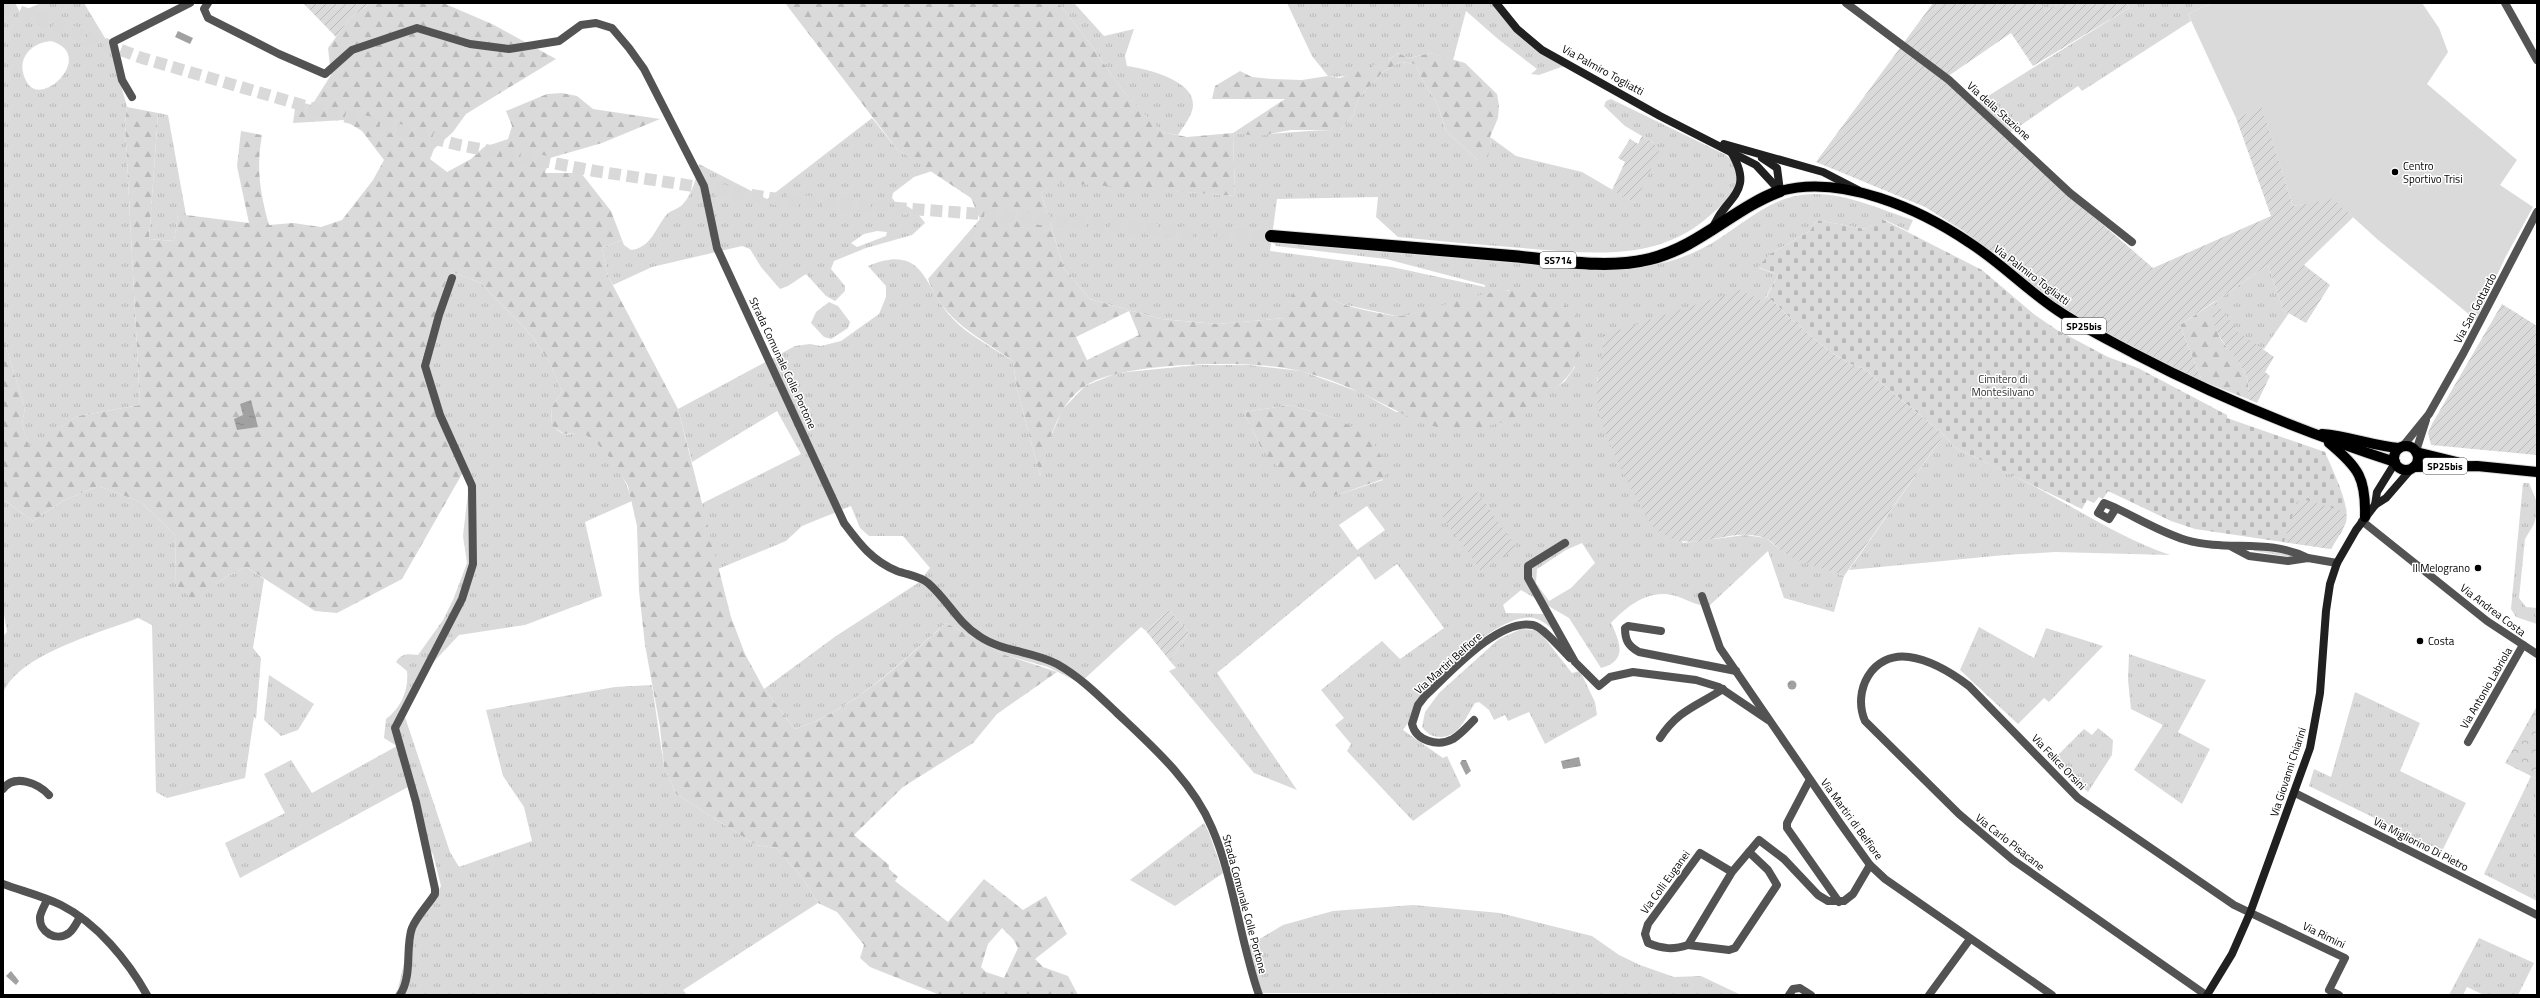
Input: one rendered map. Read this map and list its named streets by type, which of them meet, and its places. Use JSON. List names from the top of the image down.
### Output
{
  "streets": {
    "highway": ["SS714"],
    "main road": ["Via Palmiro Togliatti", "SP25bis"],
    "street": [
      "Via della Stazione",
      "Via San Gottardo",
      "Strada Comunale Colle Portone",
      "Via Andrea Costa",
      "Via Martiri Belfiore",
      "Via Antonio Labriola",
      "Via Felice Orsini",
      "Via Giovanni Chiarini",
      "Via Martiri di Belfiore",
      "Via Carlo Pisacane",
      "Via Migliorino Di Pietro",
      "Via Colli Euganei",
      "Via Rimini"
    ]
  },
  "crossings": [
    ["Via Palmiro Togliatti", "SS714"],
    ["Via Palmiro Togliatti", "Via San Gottardo"],
    ["Via Palmiro Togliatti", "SP25bis"],
    ["Via Palmiro Togliatti", "Via Giovanni Chiarini"],
    ["Via San Gottardo", "SP25bis"],
    ["Via San Gottardo", "Via Giovanni Chiarini"],
    ["SP25bis", "Via Giovanni Chiarini"],
    ["Via Andrea Costa", "Via Antonio Labriola"],
    ["Via Andrea Costa", "Via Giovanni Chiarini"],
    ["Via Martiri Belfiore", "Via Martiri di Belfiore"],
    ["Via Felice Orsini", "Via Giovanni Chiarini"],
    ["Via Felice Orsini", "Via Carlo Pisacane"],
    ["Via Felice Orsini", "Via Rimini"],
    ["Via Giovanni Chiarini", "Via Carlo Pisacane"],
    ["Via Giovanni Chiarini", "Via Migliorino Di Pietro"],
    ["Via Giovanni Chiarini", "Via Rimini"]
  ],
  "parks": ["Cimitero di Montesilvano"],
  "places": ["Centro Sportivo Trisi", "Il Melograno", "Costa"]
}
